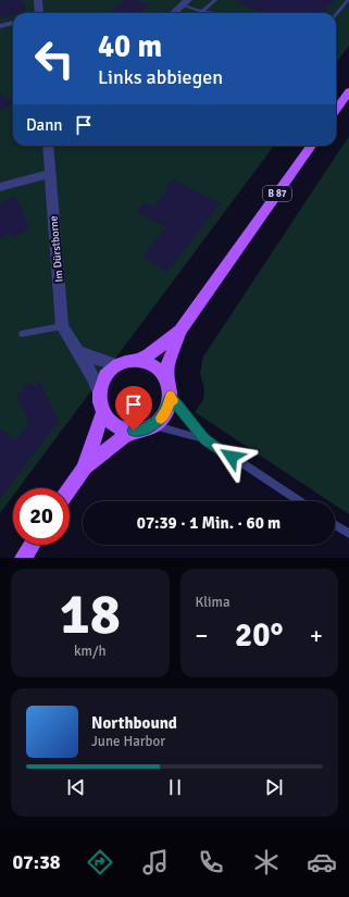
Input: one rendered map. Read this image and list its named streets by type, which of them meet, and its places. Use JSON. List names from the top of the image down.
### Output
{
  "streets": {
    "main road": ["B 87"],
    "street": ["Im Dürstborne"]
  },
  "crossings": [
    ["B 87", "Im Dürstborne"]
  ],
  "page": {
    "turn": ["40 m", "Links abbiegen"],
    "then": "Dann",
    "limit": "20",
    "trip": "07:39 · 1 Min. · 60 m",
    "tile": [
      ["18", "km/h"],
      "Klima"
    ],
    "heat": ["−", "20°", "+"],
    "song": ["Northbound", "June Harbor"],
    "tabs": "07:38"
  }
}
